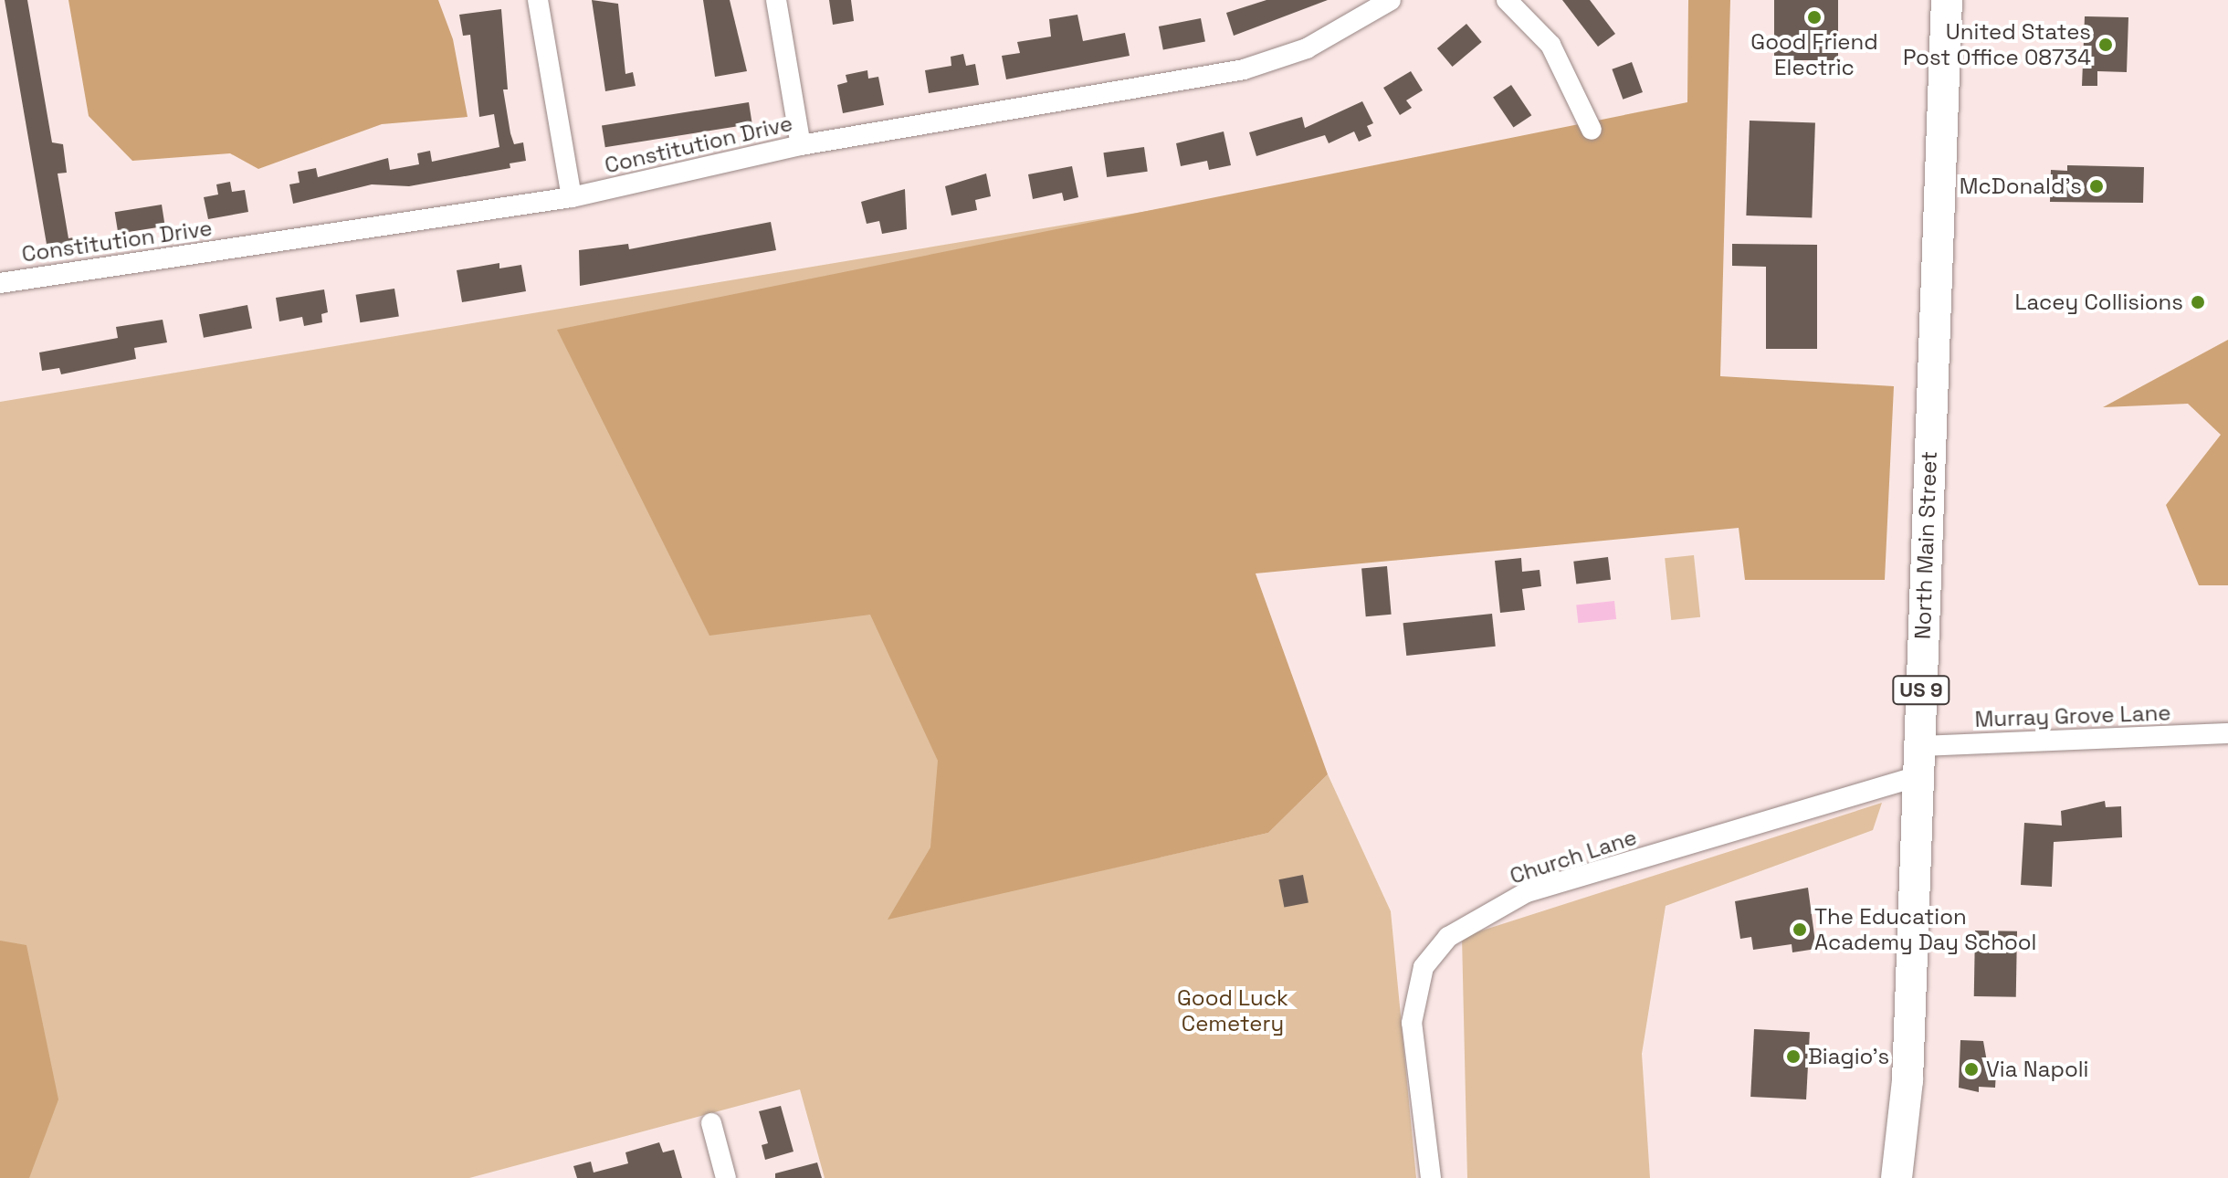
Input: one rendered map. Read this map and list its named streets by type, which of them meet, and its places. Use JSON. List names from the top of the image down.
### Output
{
  "streets": {
    "highway": ["North Main Street", "US 9"],
    "street": ["Constitution Drive", "Murray Grove Lane", "Church Lane"]
  },
  "crossings": [
    ["North Main Street", "Murray Grove Lane"],
    ["North Main Street", "Church Lane"]
  ],
  "parks": ["Good Luck Cemetery"],
  "places": [
    "Good Friend Electric",
    "United States Post Office 08734",
    "McDonald's",
    "Lacey Collisions",
    "The Education Academy Day School",
    "Biagio's",
    "Via Napoli"
  ]
}
